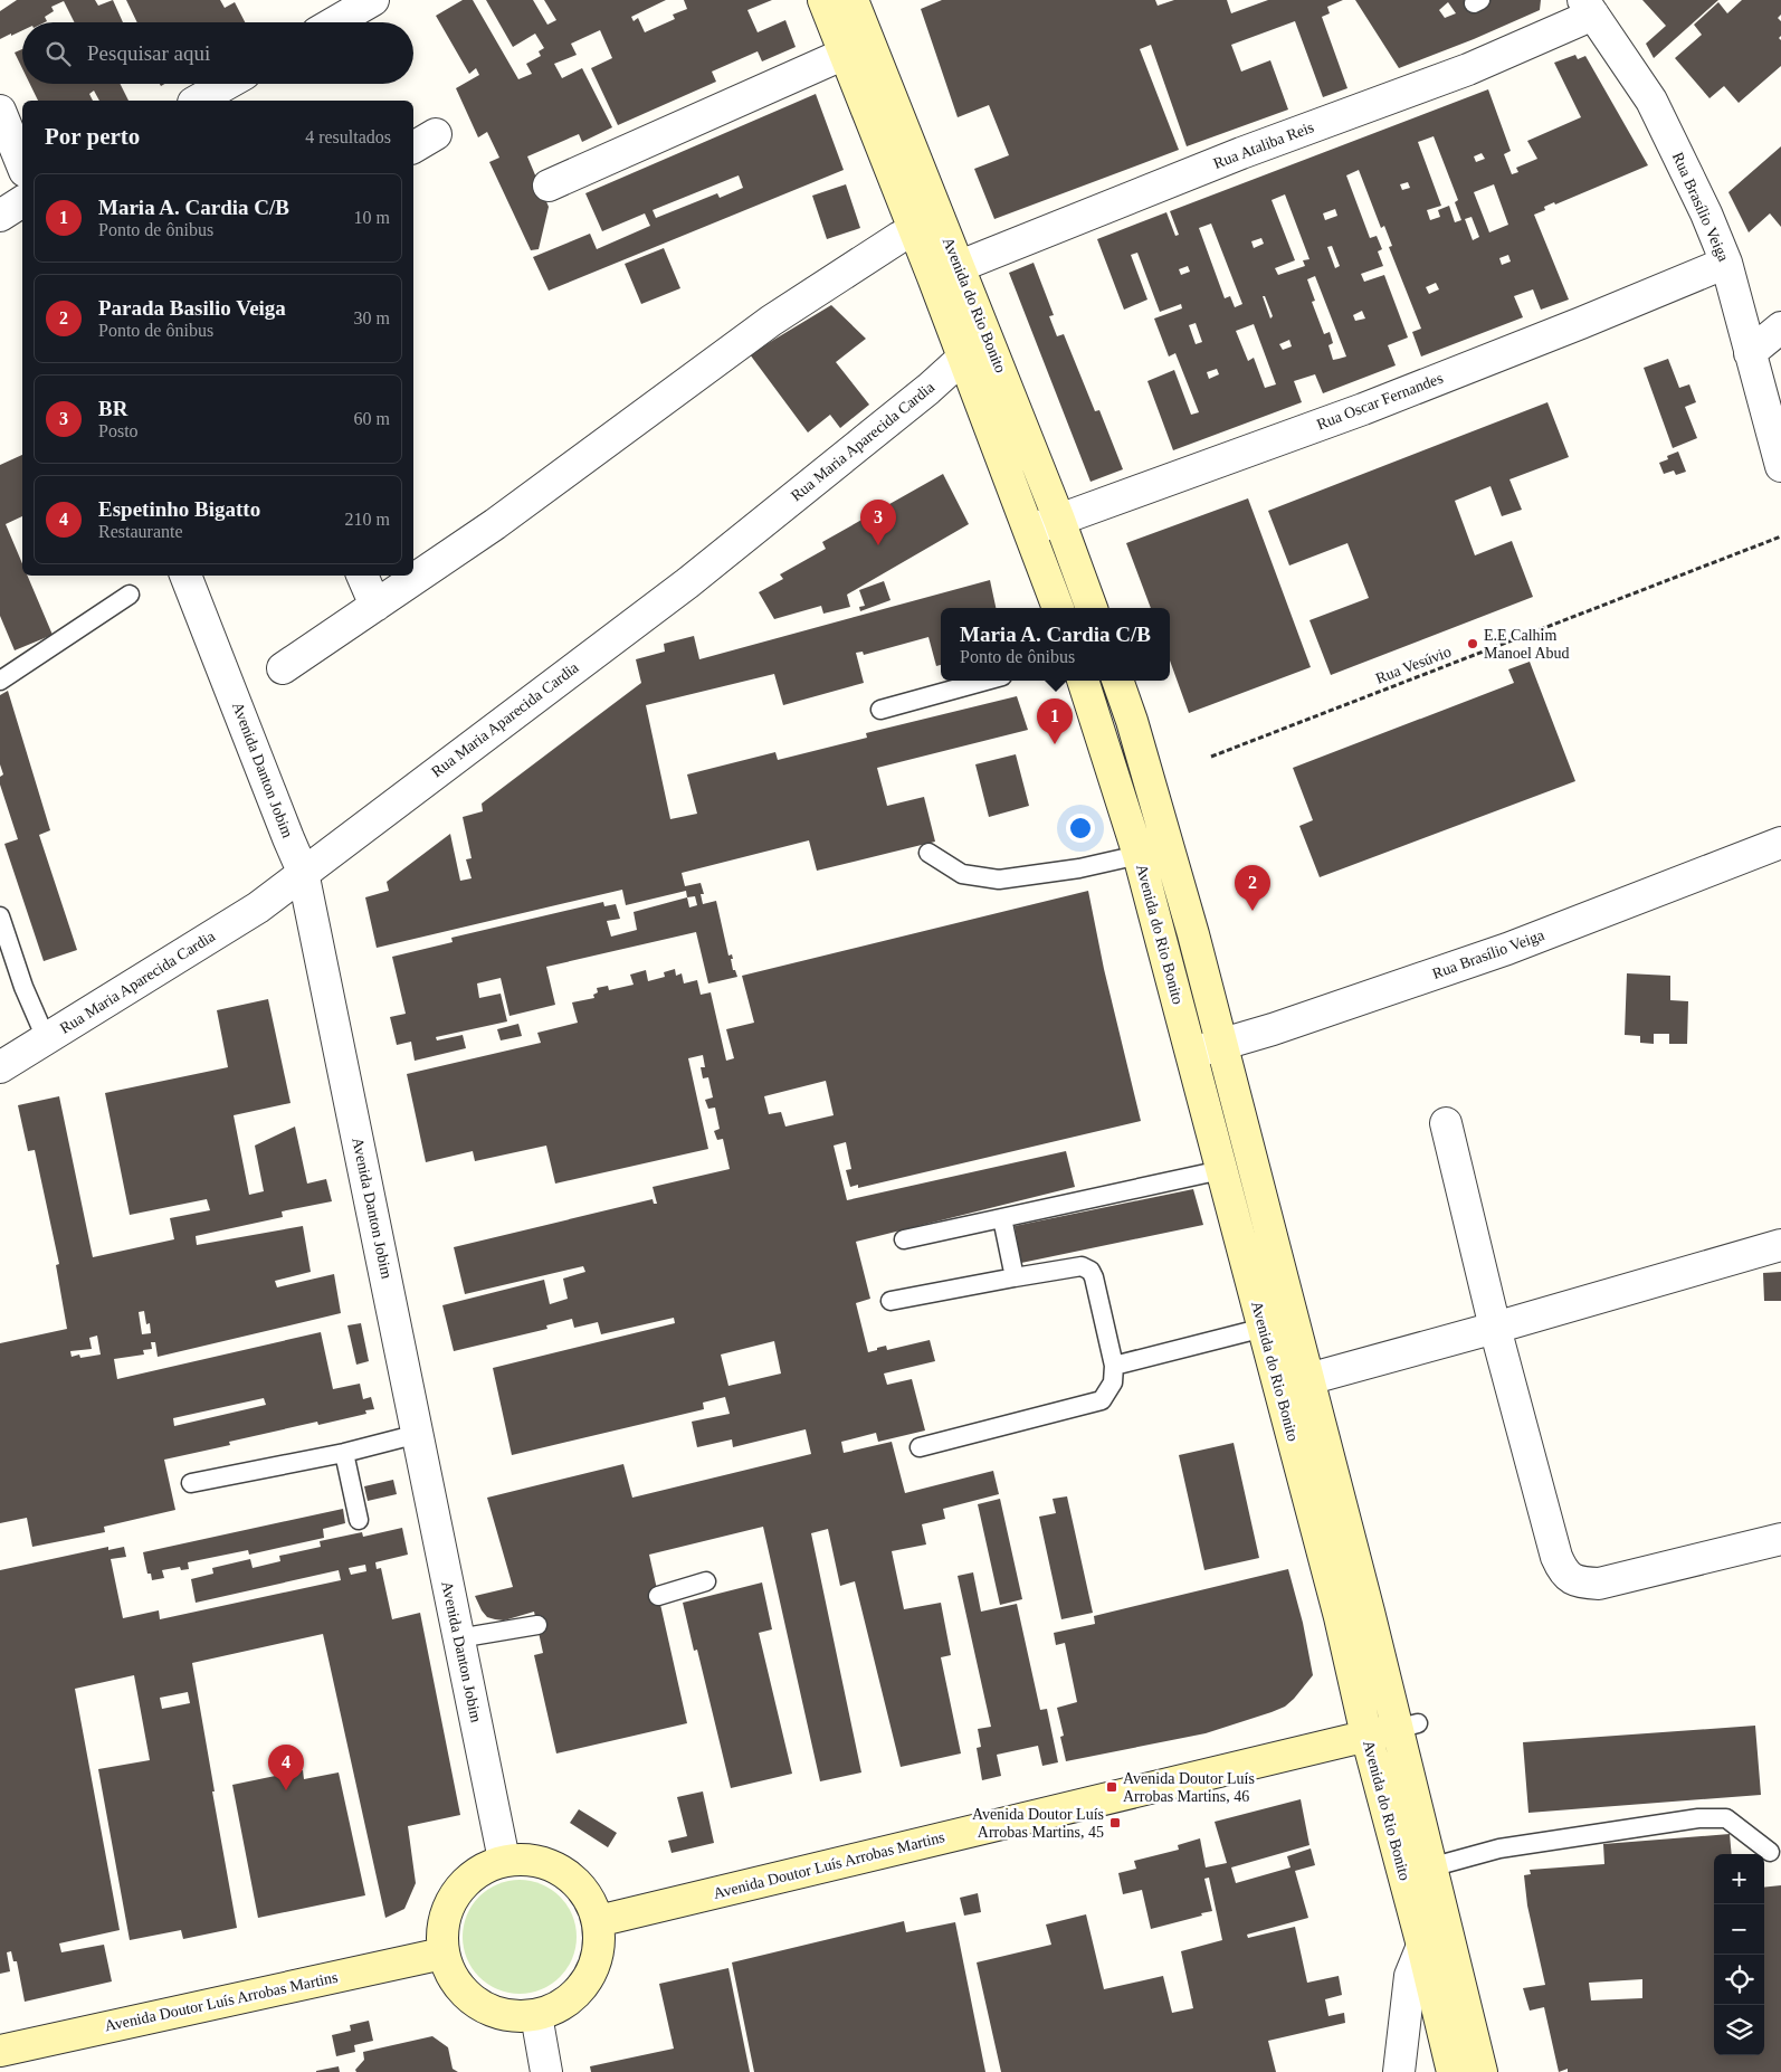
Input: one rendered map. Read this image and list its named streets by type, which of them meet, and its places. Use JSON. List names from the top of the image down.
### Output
{
  "streets": {
    "main road": ["Avenida do Rio Bonito", "Avenida Doutor Luís Arrobas Martins"],
    "street": [
      "Rua Ataliba Reis",
      "Rua Brasílio Veiga",
      "Rua Oscar Fernandes",
      "Rua Maria Aparecida Cardia",
      "Avenida Danton Jobim"
    ],
    "path": ["Rua Vesúvio"]
  },
  "crossings": [
    ["Rua Ataliba Reis", "Rua Brasílio Veiga"],
    ["Rua Ataliba Reis", "Avenida do Rio Bonito"],
    ["Rua Brasílio Veiga", "Avenida do Rio Bonito"],
    ["Rua Brasílio Veiga", "Rua Oscar Fernandes"],
    ["Avenida do Rio Bonito", "Rua Oscar Fernandes"],
    ["Avenida do Rio Bonito", "Rua Maria Aparecida Cardia"],
    ["Avenida do Rio Bonito", "Avenida Doutor Luís Arrobas Martins"],
    ["Rua Maria Aparecida Cardia", "Avenida Danton Jobim"],
    ["Avenida Danton Jobim", "Avenida Doutor Luís Arrobas Martins"]
  ],
  "places": {
    "other": ["E.E Calhim Manoel Abud"],
    "transit": ["Avenida Doutor Luís Arrobas Martins, 46", "Avenida Doutor Luís Arrobas Martins, 45"]
  },
  "page": {
    "search": "Pesquisar aqui",
    "heading": ["Por perto", "4 resultados"],
    "list": [
      {
        "mark": "1",
        "name": "Maria A. Cardia C/B",
        "note": "Ponto de ônibus",
        "value": "10 m"
      },
      {
        "mark": "2",
        "name": "Parada Basilio Veiga",
        "note": "Ponto de ônibus",
        "value": "30 m"
      },
      {
        "mark": "3",
        "name": "BR",
        "note": "Posto",
        "value": "60 m"
      },
      {
        "mark": "4",
        "name": "Espetinho Bigatto",
        "note": "Restaurante",
        "value": "210 m"
      }
    ],
    "pins": [
      "3",
      "1",
      "2",
      "4"
    ],
    "popup": ["Maria A. Cardia C/B", "Ponto de ônibus"],
    "map_buttons": ["+", "−"]
  }
}
